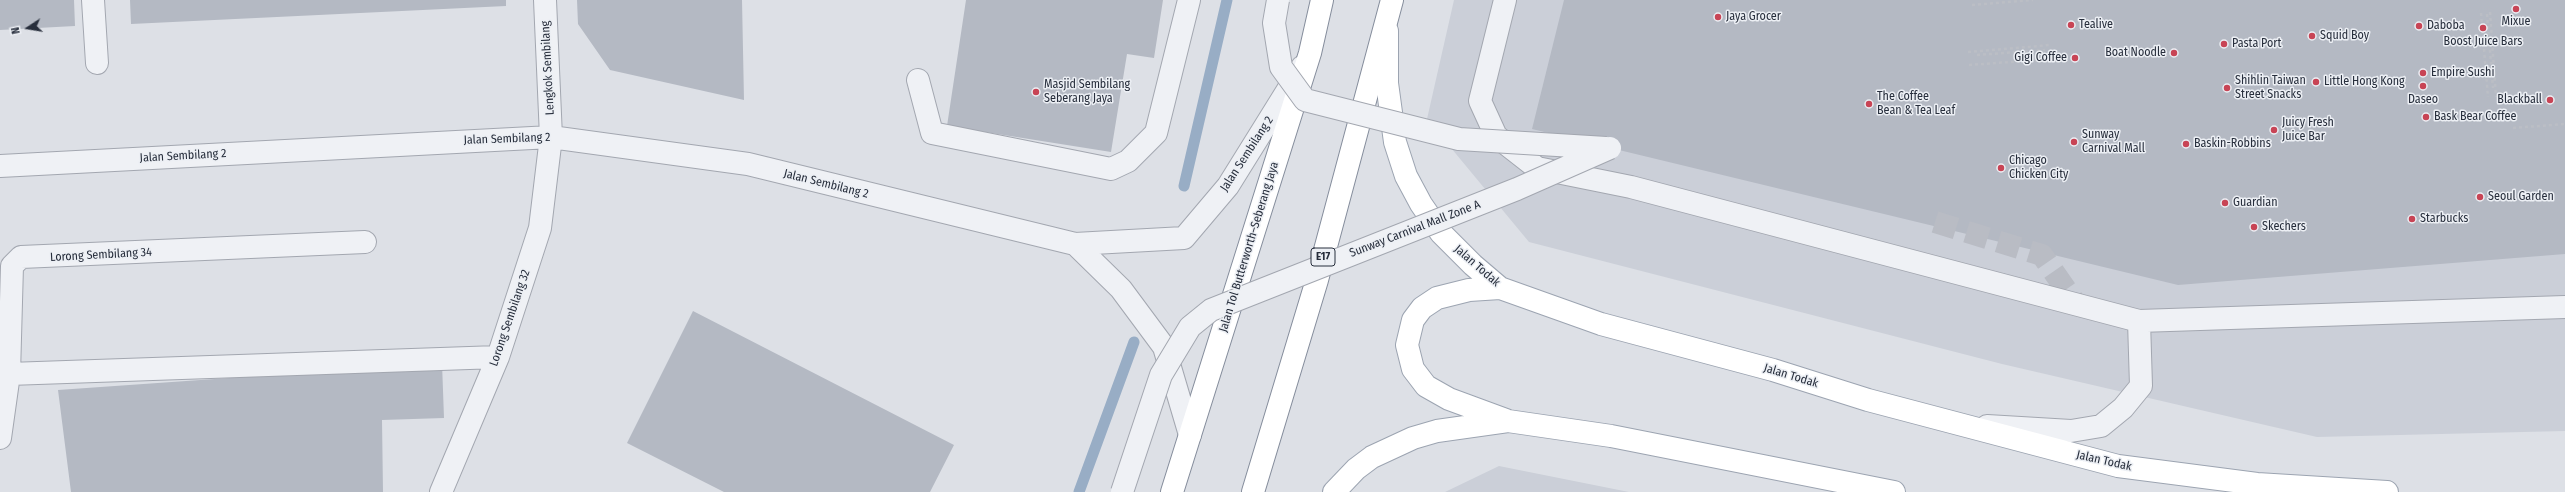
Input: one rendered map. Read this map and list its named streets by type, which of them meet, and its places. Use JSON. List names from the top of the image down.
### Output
{
  "streets": {
    "main road": ["Jalan Tol Butterworth–Seberang Jaya", "E17", "Jalan Todak"],
    "street": [
      "Lengkok Sembilang",
      "Jalan Sembilang 2",
      "Sunway Carnival Mall Zone A",
      "Lorong Sembilang 34",
      "Lorong Sembilang 32"
    ]
  },
  "crossings": [
    ["Lengkok Sembilang", "Jalan Sembilang 2"],
    ["Lengkok Sembilang", "Lorong Sembilang 32"],
    ["Jalan Sembilang 2", "Jalan Tol Butterworth–Seberang Jaya"],
    ["Jalan Sembilang 2", "Lorong Sembilang 32"],
    ["E17", "Jalan Todak"]
  ],
  "places": [
    "Mixue",
    "Jaya Grocer",
    "Tealive",
    "Daboba",
    "Boost Juice Bars",
    "Squid Boy",
    "Pasta Port",
    "Boat Noodle",
    "Gigi Coffee",
    "Empire Sushi",
    "Little Hong Kong",
    "Daseo",
    "Shihlin Taiwan Street Snacks",
    "Masjid Sembilang Seberang Jaya",
    "Blackball",
    "The Coffee Bean & Tea Leaf",
    "Bask Bear Coffee",
    "Juicy Fresh Juice Bar",
    "Sunway Carnival Mall",
    "Baskin-Robbins",
    "Chicago Chicken City",
    "Seoul Garden",
    "Guardian",
    "Starbucks",
    "Skechers"
  ],
  "north": "left"
}
